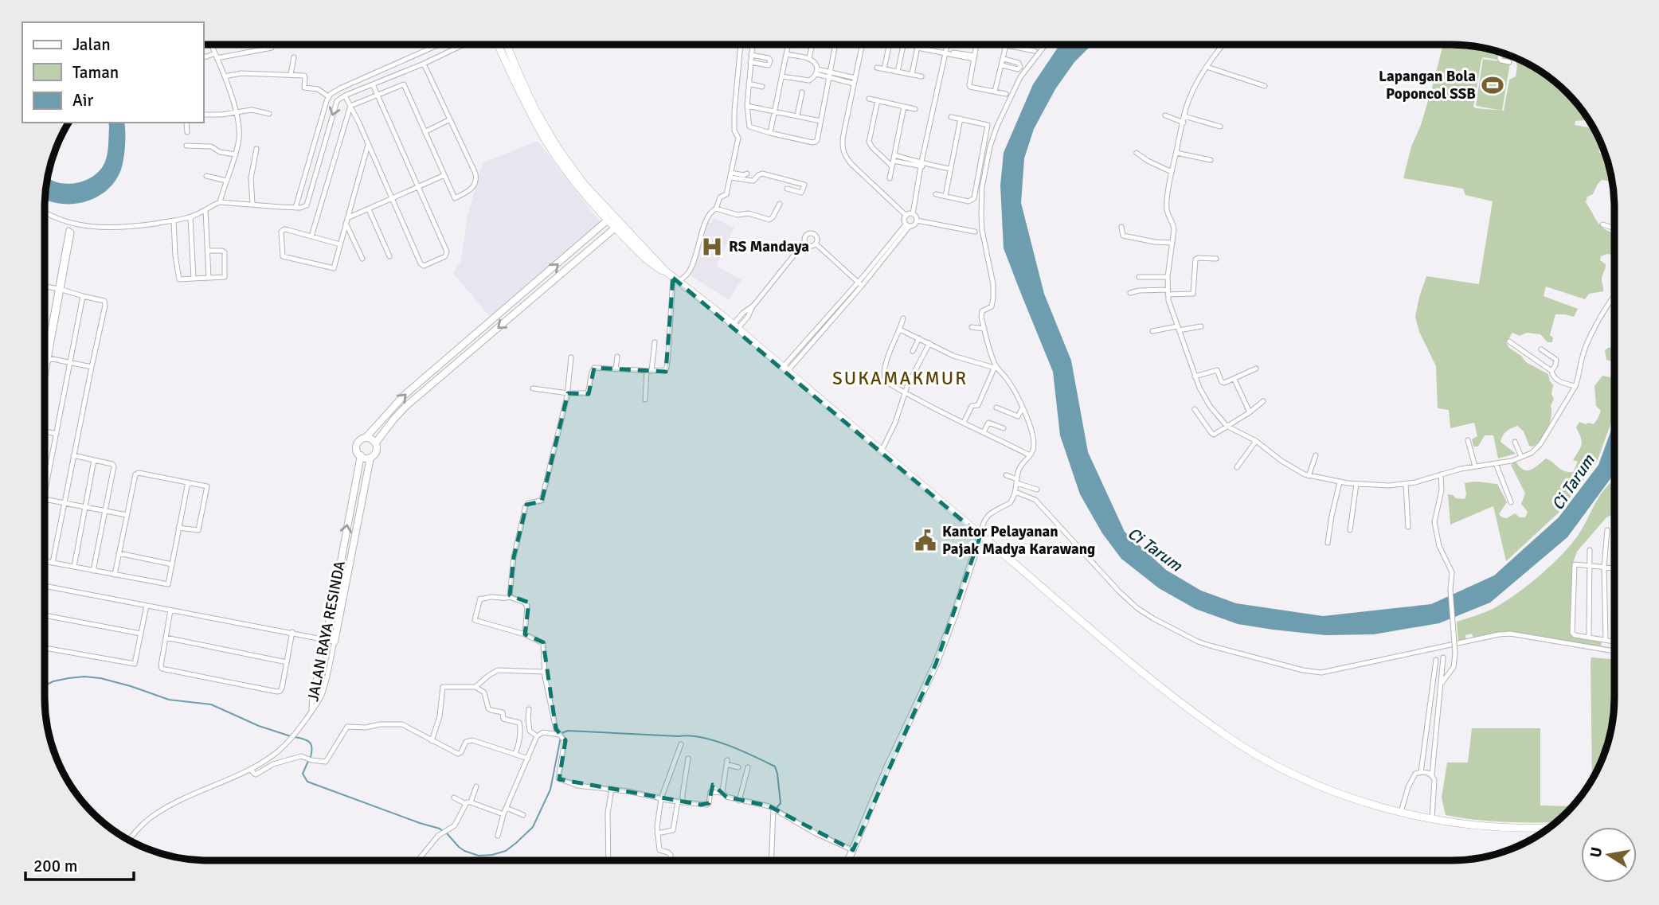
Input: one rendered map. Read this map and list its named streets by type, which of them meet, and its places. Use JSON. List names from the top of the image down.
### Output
{
  "streets": {
    "street": ["JALAN RAYA RESINDA"]
  },
  "districts": ["SUKAMAKMUR"],
  "water": ["Ci Tarum"],
  "places": {
    "sports": ["Lapangan Bola Poponcol SSB"],
    "hospital": ["RS Mandaya"],
    "public building": ["Kantor Pelayanan Pajak Madya Karawang"]
  },
  "legend": ["Jalan", "Taman", "Air"],
  "scale_bar": "200 m",
  "north": "left"
}
